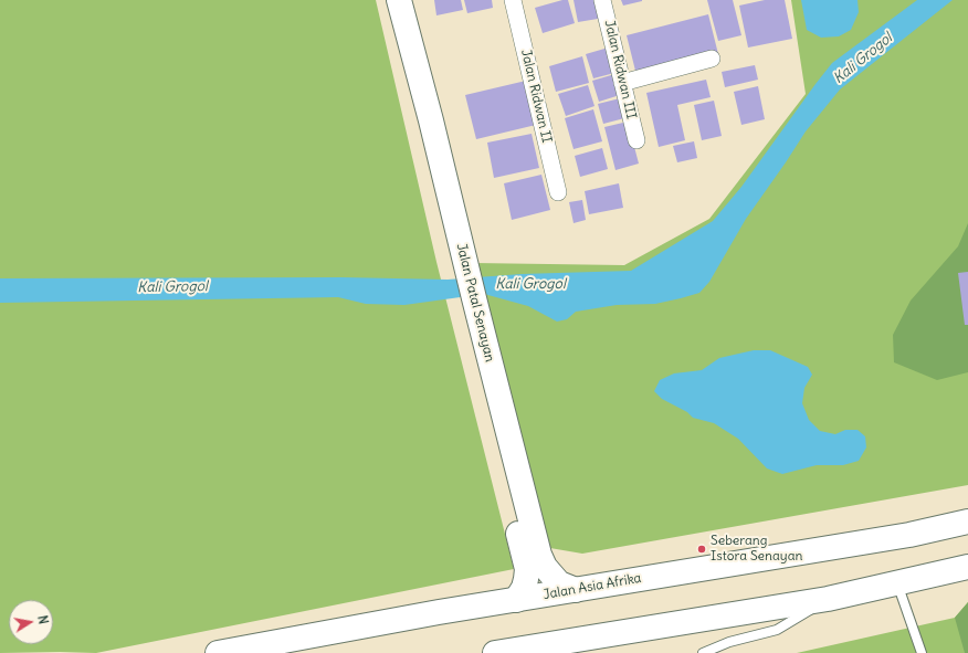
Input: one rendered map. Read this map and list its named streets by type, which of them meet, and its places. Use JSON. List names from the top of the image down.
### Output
{
  "streets": {
    "main road": ["Jalan Patal Senayan", "Jalan Asia Afrika"],
    "street": ["Jalan Ridwan III", "Jalan Ridwan II"]
  },
  "crossings": [
    ["Jalan Patal Senayan", "Jalan Asia Afrika"]
  ],
  "water": ["Kali Grogol"],
  "places": ["Seberang Istora Senayan"],
  "north": "right"
}
